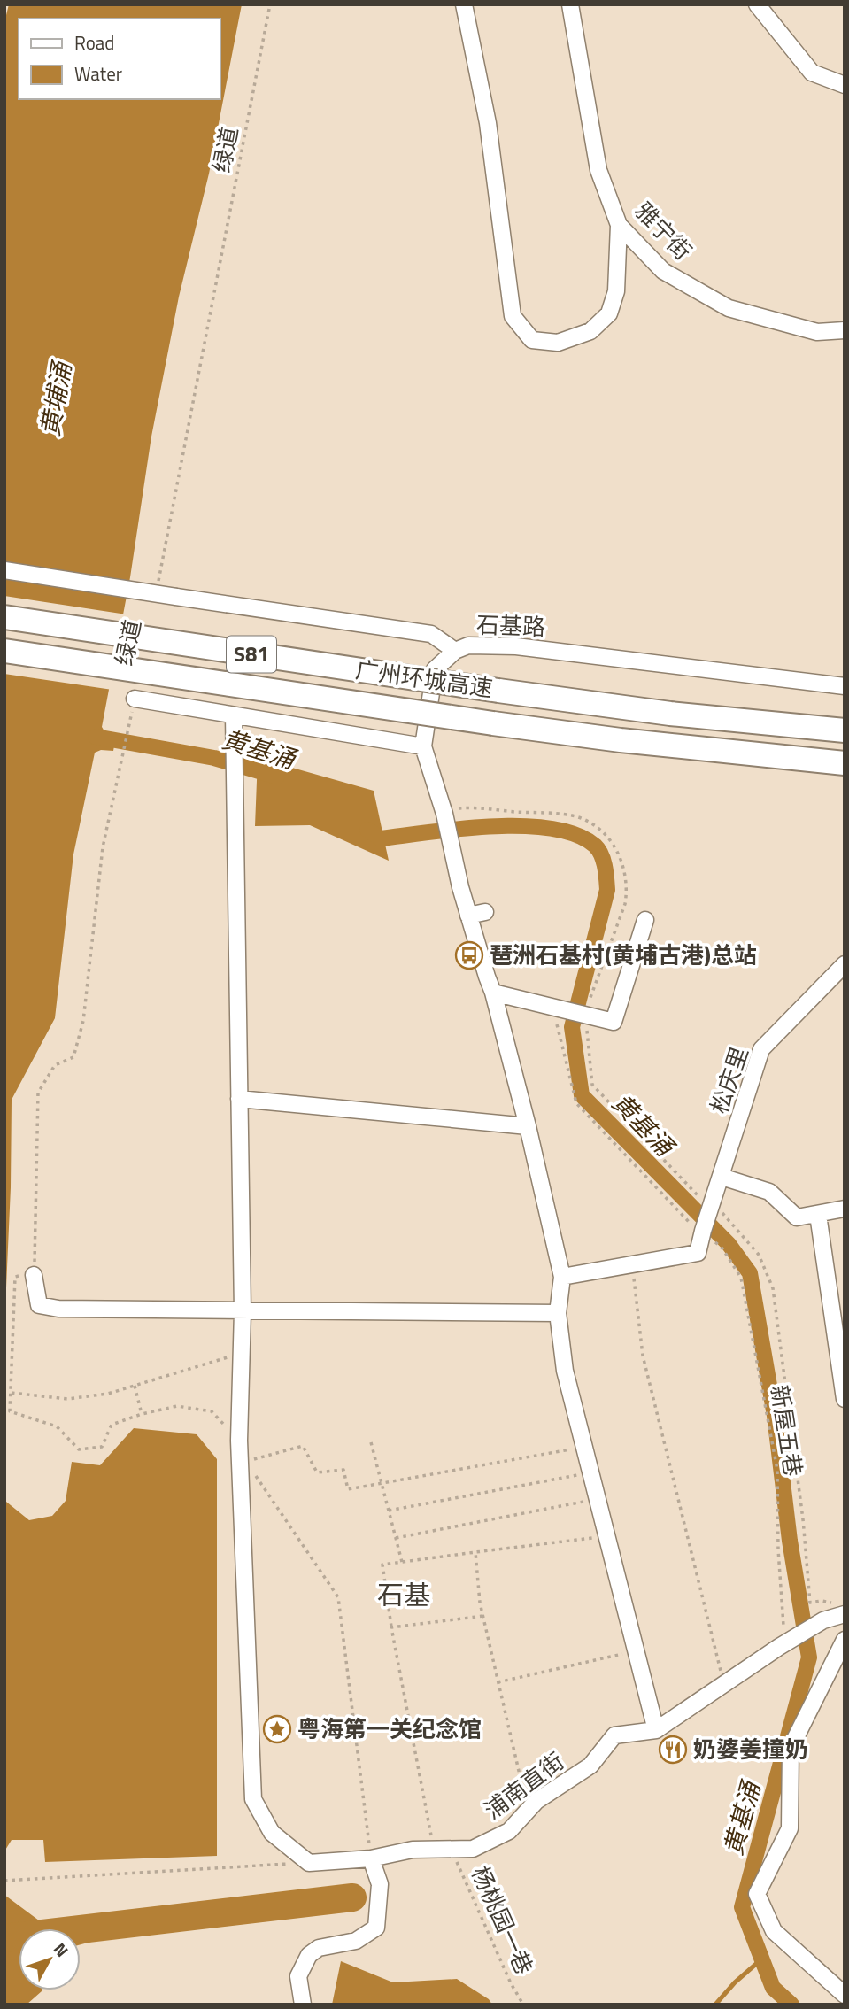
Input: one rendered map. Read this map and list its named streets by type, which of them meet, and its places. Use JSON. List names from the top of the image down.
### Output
{
  "streets": {
    "highway": ["S81", "广州环城高速"],
    "street": [
      "雅宁街",
      "石基路",
      "松庆里",
      "浦南直街"
    ],
    "path": ["绿道", "新屋五巷", "杨桃园一巷"]
  },
  "crossings": [
    ["石基路", "浦南直街"],
    ["松庆里", "新屋五巷"],
    ["浦南直街", "杨桃园一巷"]
  ],
  "districts": ["石基"],
  "water": ["黄埔涌", "黄基涌"],
  "places": {
    "bus stop": ["琶洲石基村(黄埔古港)总站"],
    "place": ["粤海第一关纪念馆"],
    "restaurant": ["奶婆姜撞奶"]
  },
  "legend": ["Road", "Water"],
  "north": "top right"
}
